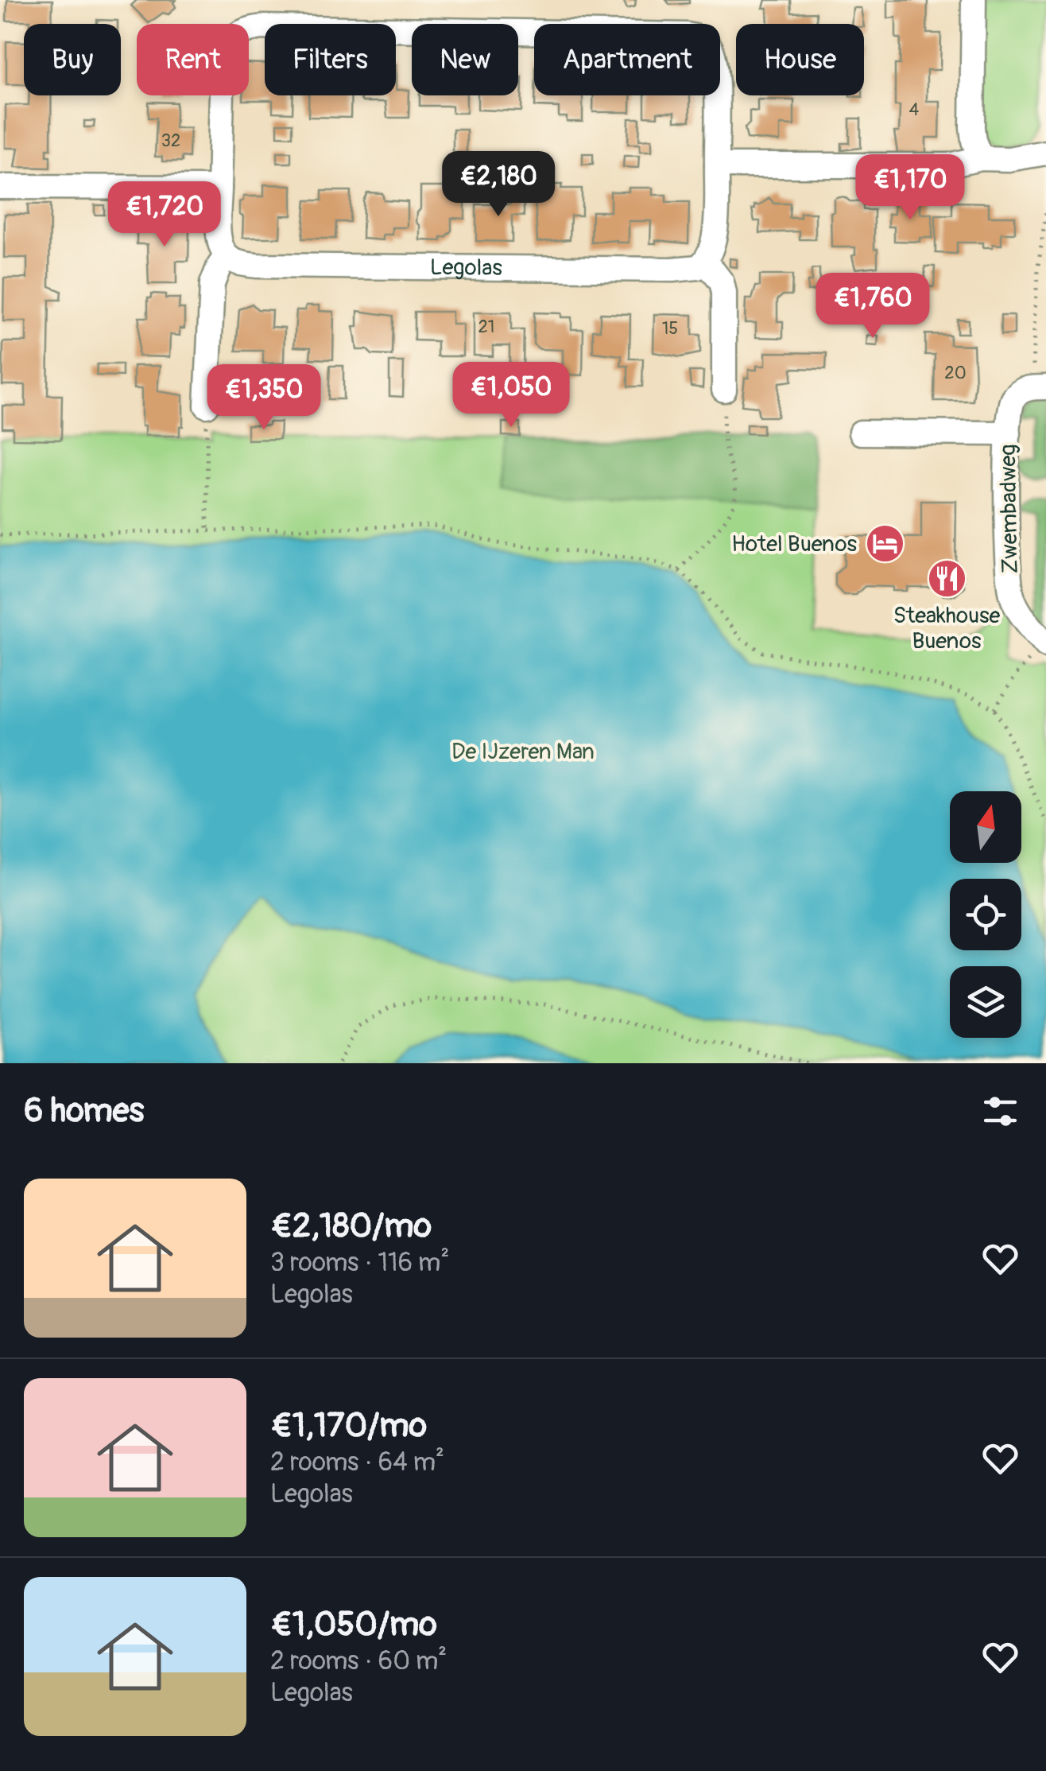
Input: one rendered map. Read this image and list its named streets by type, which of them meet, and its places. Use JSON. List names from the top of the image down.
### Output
{
  "streets": {
    "street": ["Legolas", "Zwembadweg"]
  },
  "parks": ["De IJzeren Man"],
  "places": {
    "hotel": ["Hotel Buenos"],
    "restaurant": ["Steakhouse Buenos"]
  },
  "house_numbers": [
    "4",
    "32",
    "21",
    "15",
    "20"
  ],
  "north": "top",
  "page": {
    "chip": [
      "Buy",
      "Rent",
      "Filters",
      "New",
      "Apartment",
      "House"
    ],
    "price": [
      "€2,180",
      "€1,170",
      "€1,720",
      "€1,760",
      "€1,050",
      "€1,350"
    ],
    "heading": "6 homes",
    "list": [
      {
        "name": "€2,180/mo",
        "note": "3 rooms · 116 m² · Legolas"
      },
      {
        "name": "€1,170/mo",
        "note": "2 rooms · 64 m² · Legolas"
      },
      {
        "name": "€1,050/mo",
        "note": "2 rooms · 60 m² · Legolas"
      }
    ]
  }
}
